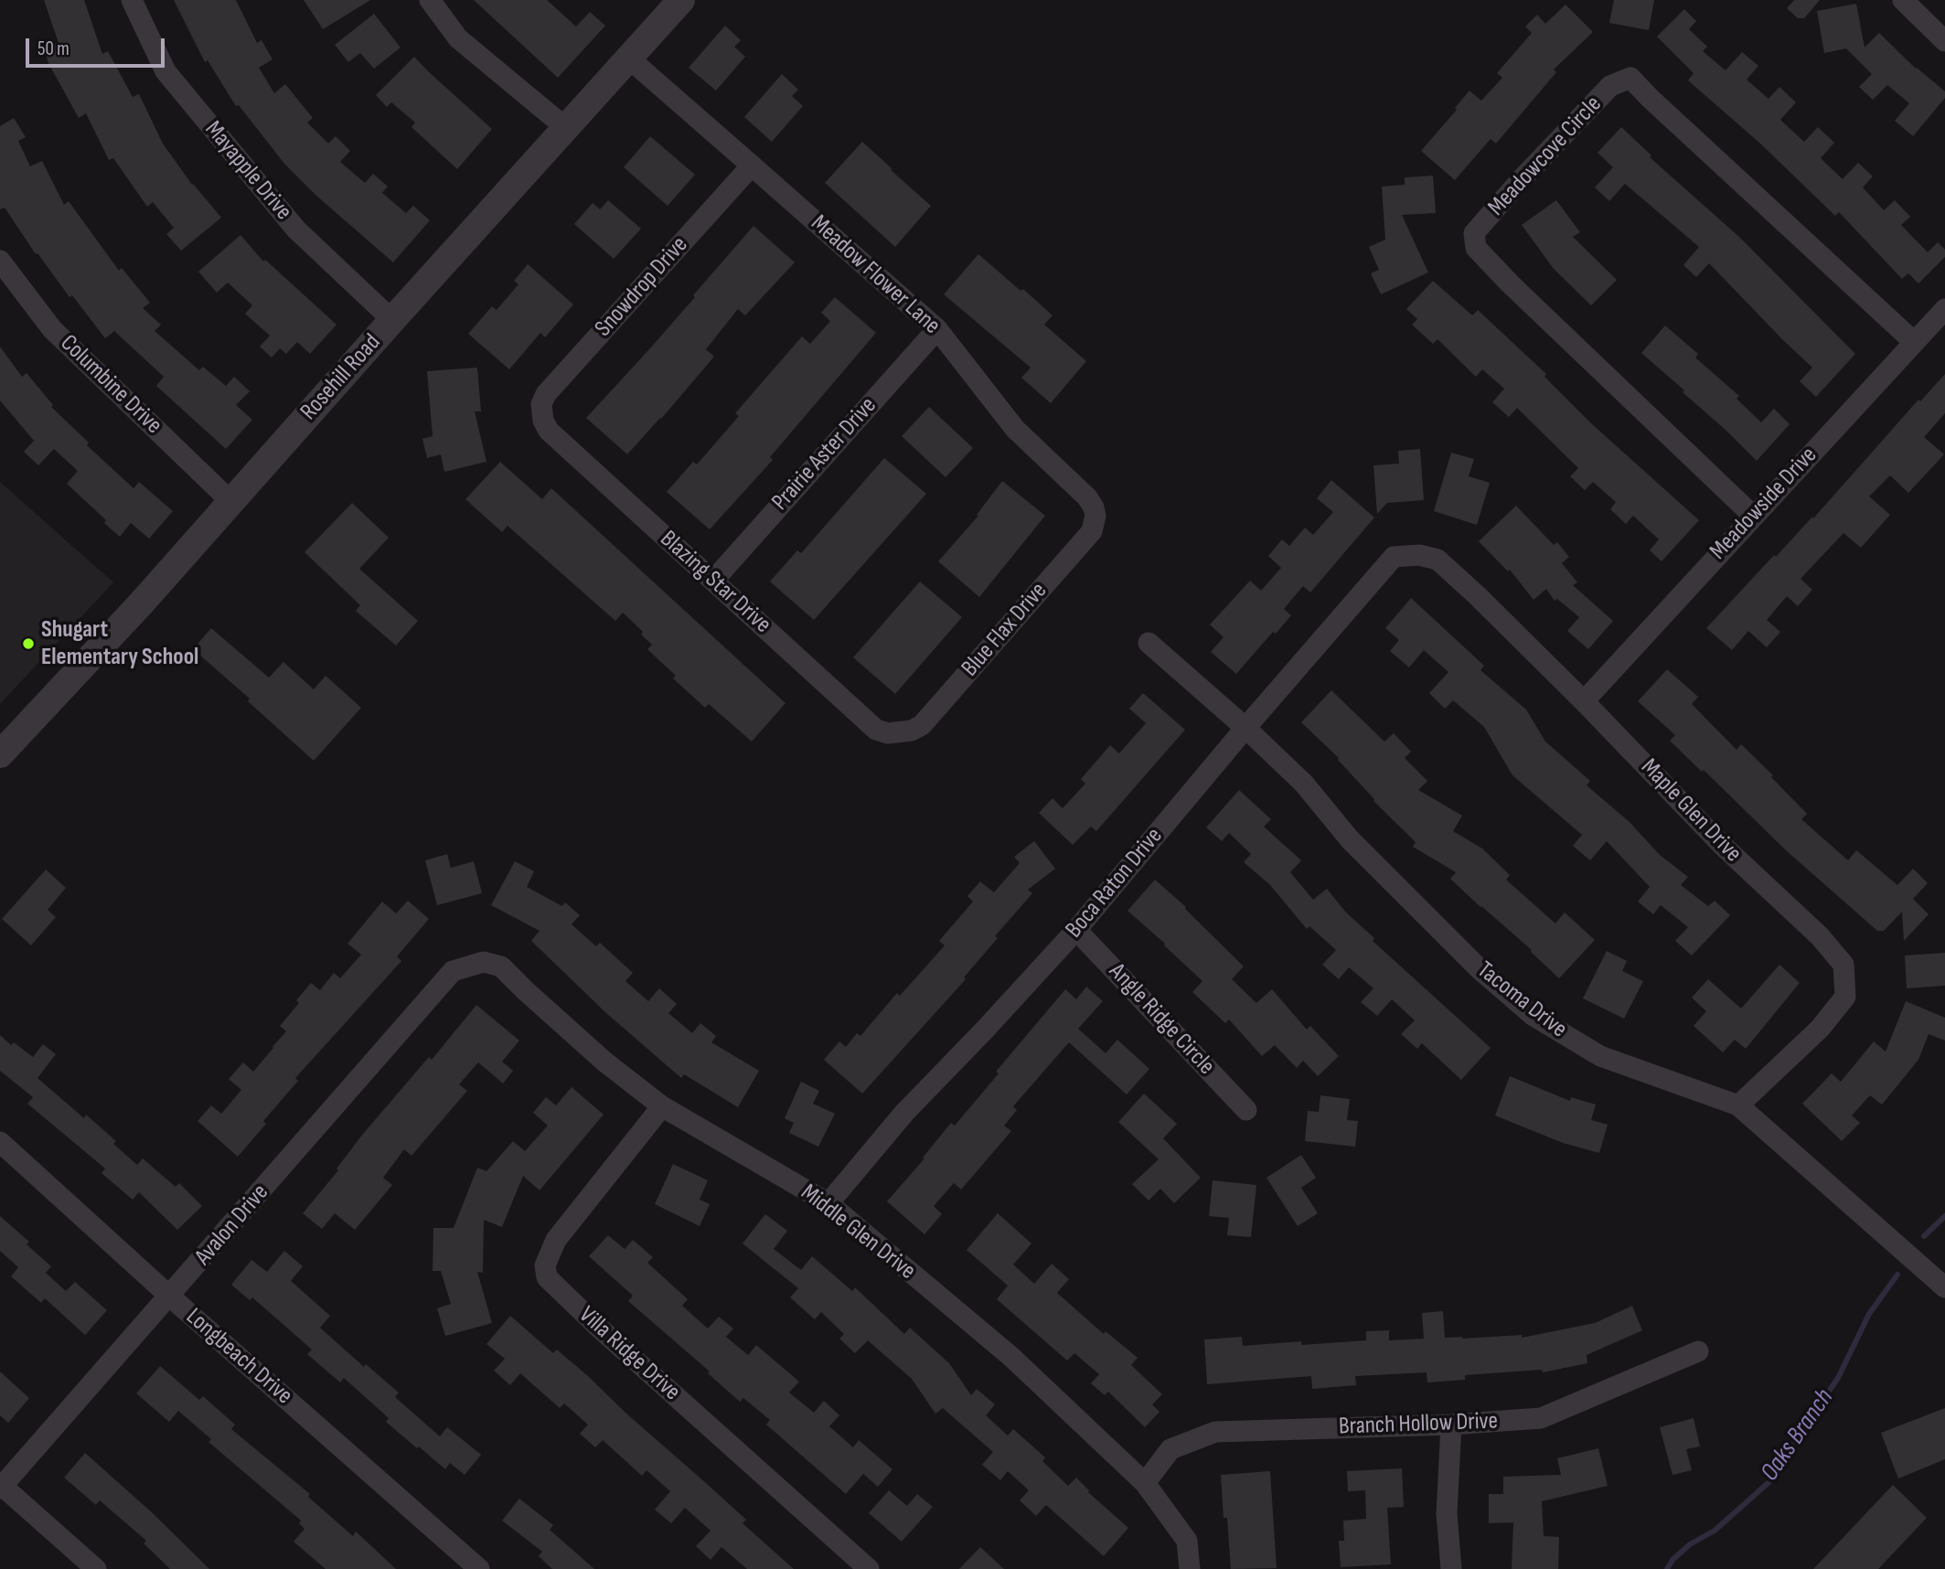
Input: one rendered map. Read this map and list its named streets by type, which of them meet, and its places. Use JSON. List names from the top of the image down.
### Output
{
  "streets": {
    "street": [
      "Meadowcove Circle",
      "Mayapple Drive",
      "Meadow Flower Lane",
      "Snowdrop Drive",
      "Rosehill Road",
      "Columbine Drive",
      "Prairie Aster Drive",
      "Meadowside Drive",
      "Blazing Star Drive",
      "Blue Flax Drive",
      "Maple Glen Drive",
      "Boca Raton Drive",
      "Tacoma Drive",
      "Angle Ridge Circle",
      "Avalon Drive",
      "Middle Glen Drive",
      "Villa Ridge Drive",
      "Longbeach Drive",
      "Branch Hollow Drive"
    ]
  },
  "crossings": [
    ["Meadowcove Circle", "Meadowside Drive"],
    ["Mayapple Drive", "Rosehill Road"],
    ["Meadow Flower Lane", "Snowdrop Drive"],
    ["Meadow Flower Lane", "Rosehill Road"],
    ["Meadow Flower Lane", "Prairie Aster Drive"],
    ["Meadow Flower Lane", "Blue Flax Drive"],
    ["Snowdrop Drive", "Blazing Star Drive"],
    ["Rosehill Road", "Columbine Drive"],
    ["Prairie Aster Drive", "Blazing Star Drive"],
    ["Meadowside Drive", "Maple Glen Drive"],
    ["Blazing Star Drive", "Blue Flax Drive"],
    ["Maple Glen Drive", "Boca Raton Drive"],
    ["Maple Glen Drive", "Tacoma Drive"],
    ["Boca Raton Drive", "Tacoma Drive"],
    ["Boca Raton Drive", "Angle Ridge Circle"],
    ["Boca Raton Drive", "Middle Glen Drive"],
    ["Avalon Drive", "Middle Glen Drive"],
    ["Avalon Drive", "Longbeach Drive"],
    ["Middle Glen Drive", "Villa Ridge Drive"],
    ["Middle Glen Drive", "Branch Hollow Drive"]
  ],
  "water": ["Oaks Branch"],
  "places": ["Shugart Elementary School"],
  "scale_bar": "50 m"
}
